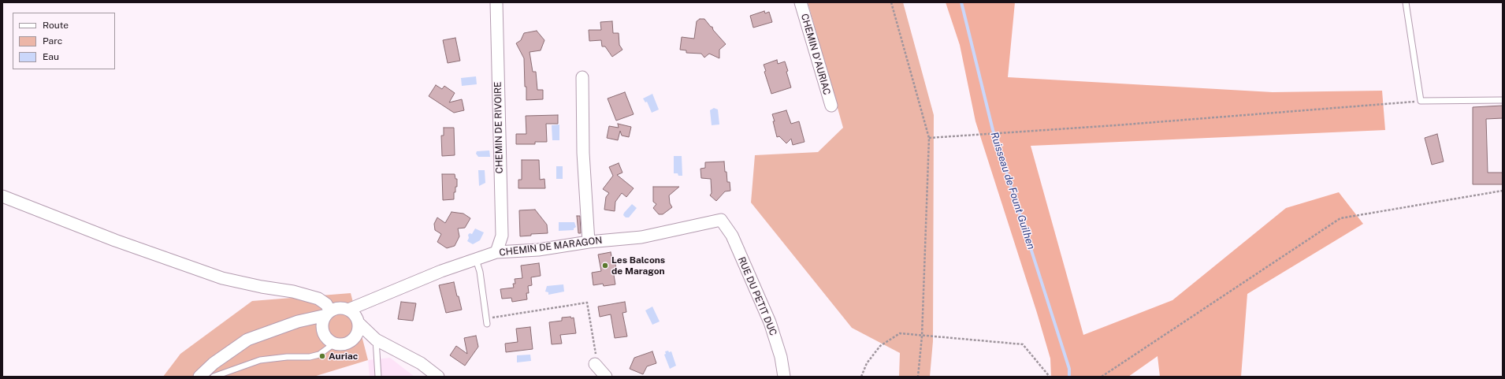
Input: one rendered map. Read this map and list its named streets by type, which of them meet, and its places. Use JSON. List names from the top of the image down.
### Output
{
  "streets": {
    "street": [
      "CHEMIN D'AURIAC",
      "CHEMIN DE RIVOIRE",
      "CHEMIN DE MARAGON",
      "RUE DU PETIT DUC"
    ]
  },
  "crossings": [
    ["CHEMIN DE RIVOIRE", "CHEMIN DE MARAGON"],
    ["CHEMIN DE MARAGON", "RUE DU PETIT DUC"]
  ],
  "water": ["Ruisseau de Fount Guilhen"],
  "places": ["Les Balcons de Maragon", "Auriac"],
  "legend": ["Route", "Parc", "Eau"]
}
